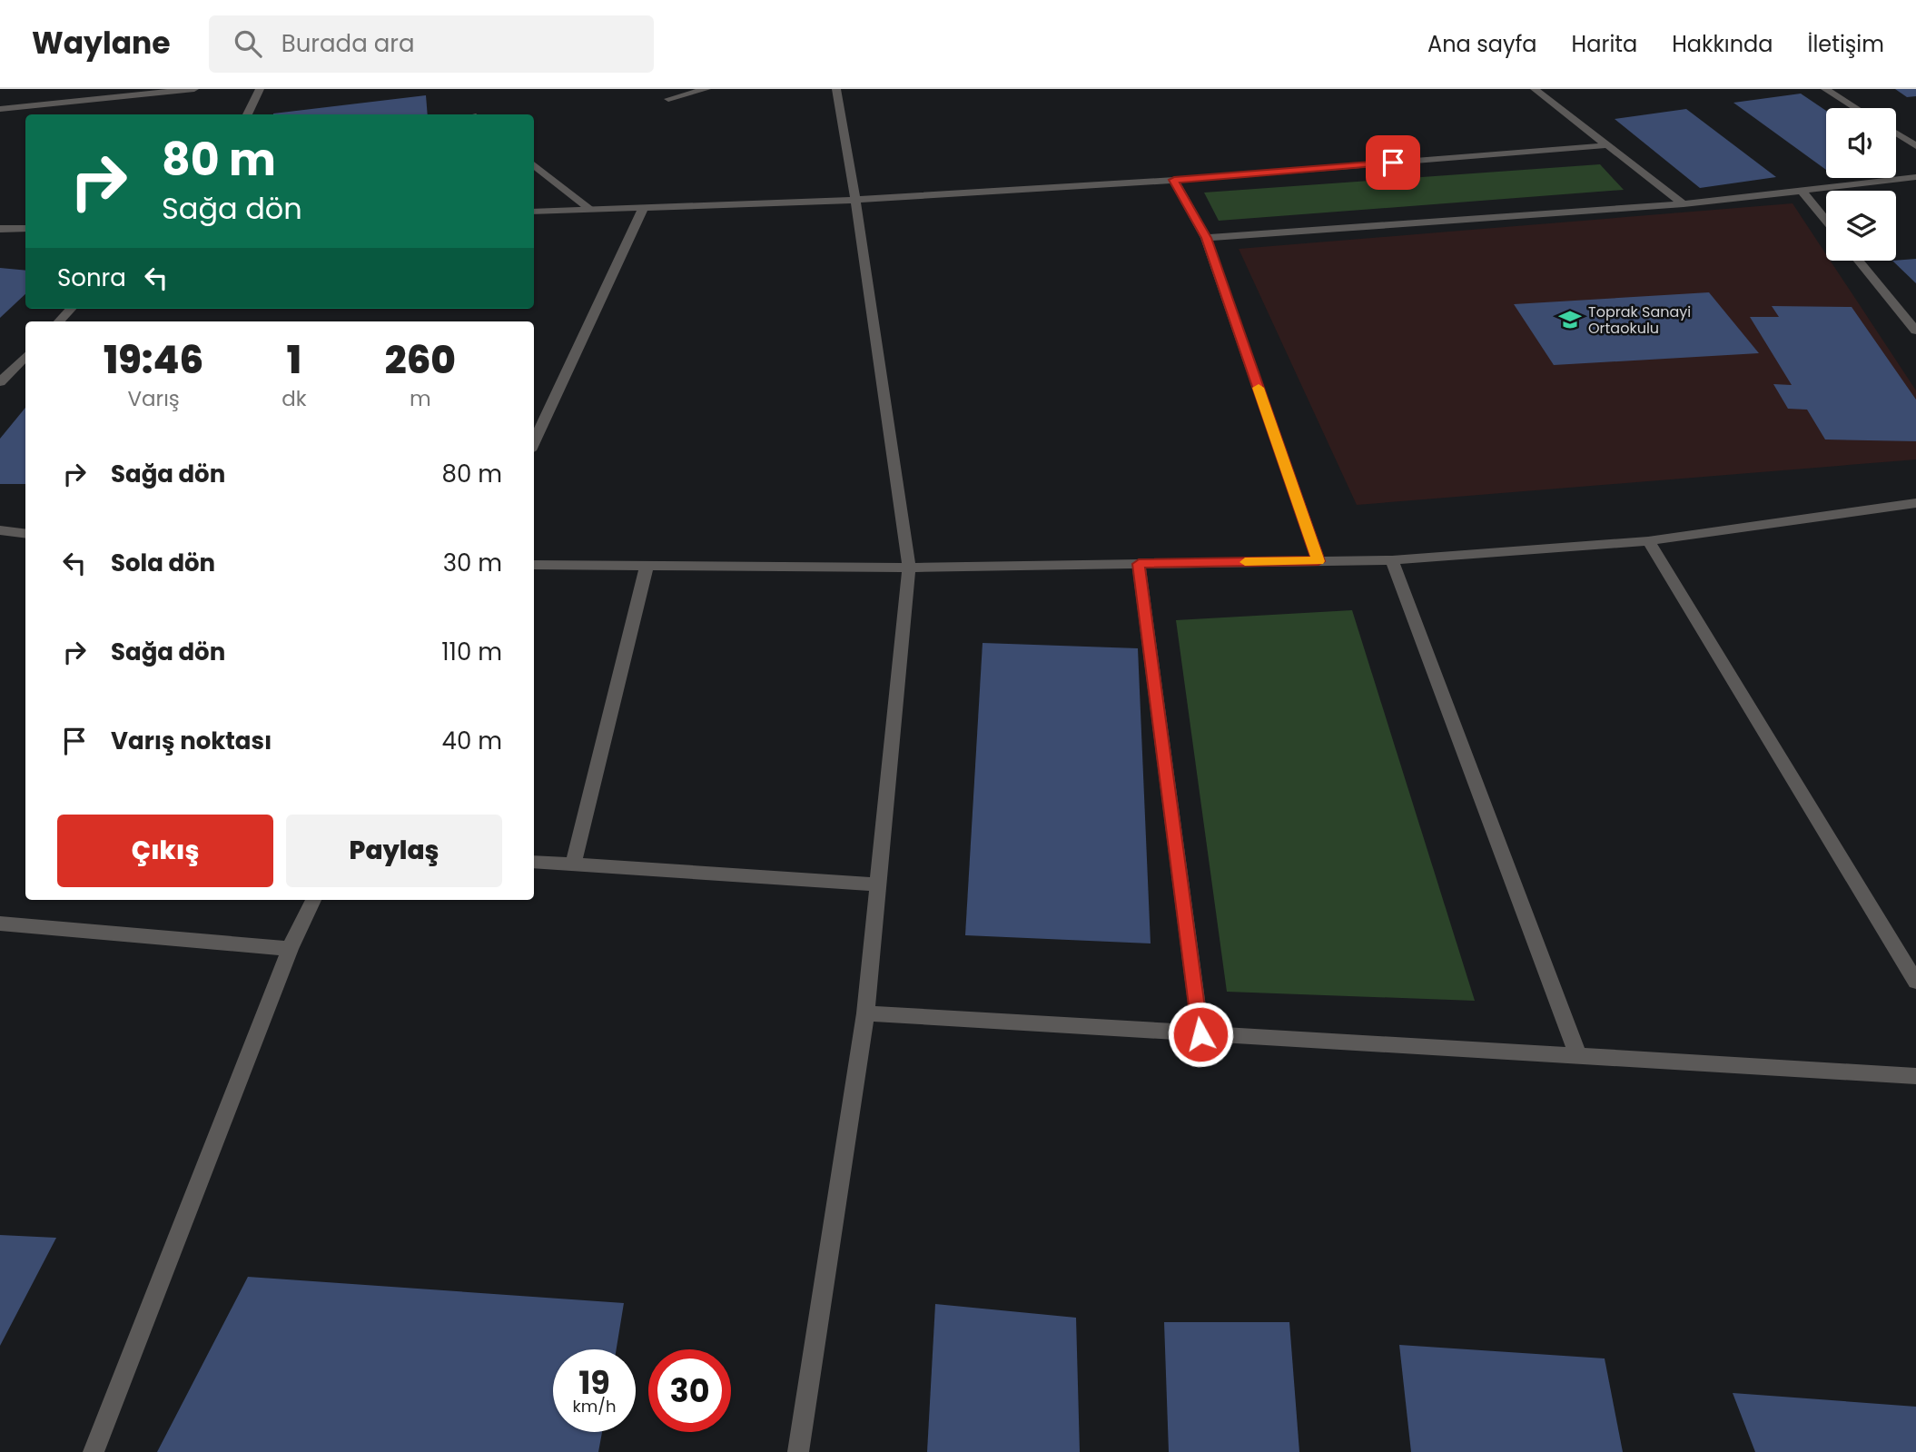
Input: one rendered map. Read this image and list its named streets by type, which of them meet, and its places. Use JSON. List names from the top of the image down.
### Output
{
  "places": {
    "school or university": ["Toprak Sanayi Ortaokulu"]
  },
  "page": {
    "header": "Waylane",
    "search": "Burada ara",
    "nav": [
      "Ana sayfa",
      "Harita",
      "Hakkında",
      "İletişim"
    ],
    "turn": ["80 m", "Sağa dön"],
    "then": "Sonra",
    "eta": [
      "19:46",
      "Varış",
      "1",
      "dk",
      "260",
      "m"
    ],
    "list": [
      {
        "name": "Sağa dön",
        "value": "80 m"
      },
      {
        "name": "Sola dön",
        "value": "30 m"
      },
      {
        "name": "Sağa dön",
        "value": "110 m"
      },
      {
        "name": "Varış noktası",
        "value": "40 m"
      }
    ],
    "buttons": ["Çıkış", "Paylaş"],
    "speed": "19 km/h",
    "limit": "30"
  }
}
